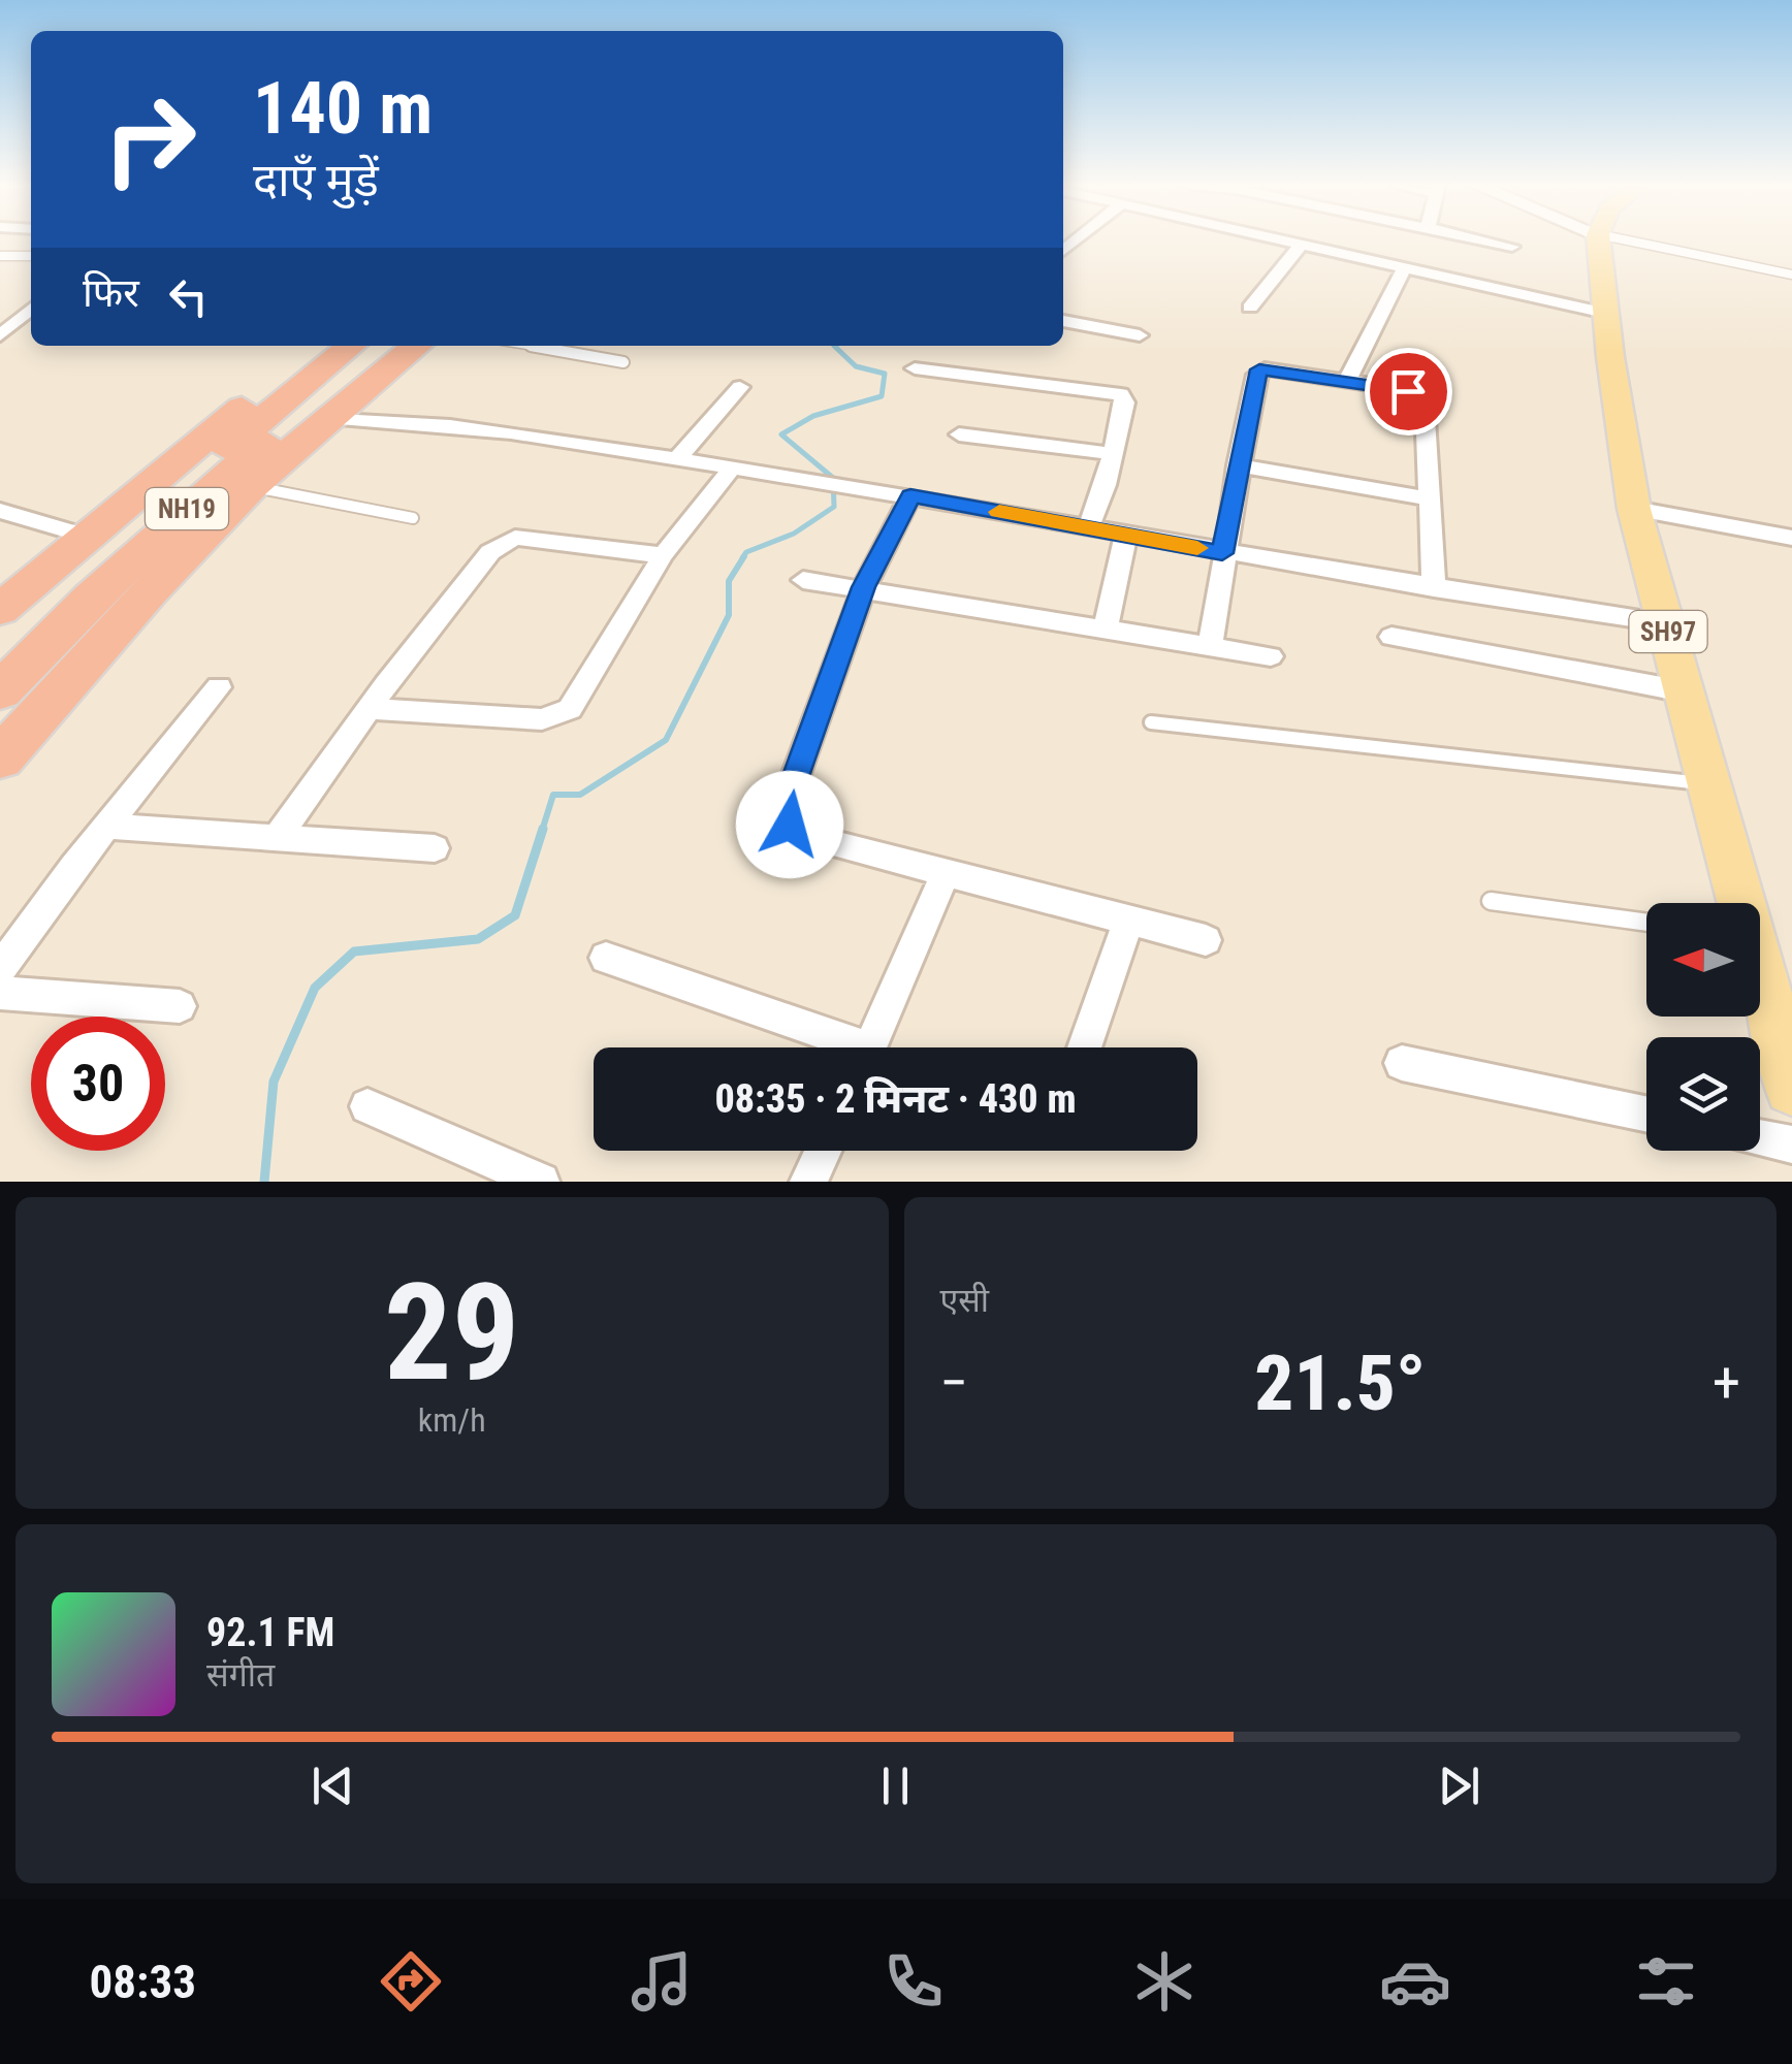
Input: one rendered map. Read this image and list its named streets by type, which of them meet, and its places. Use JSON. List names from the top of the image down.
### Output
{
  "streets": {
    "highway": ["NH19"],
    "main road": ["SH97"]
  },
  "north": "left",
  "page": {
    "turn": ["140 m", "दाएँ मुड़ें"],
    "then": "फिर",
    "limit": "30",
    "trip": "08:35 · 2 मिनट · 430 m",
    "tile": [
      ["29", "km/h"],
      "एसी"
    ],
    "heat": ["−", "21.5°", "+"],
    "song": ["92.1 FM", "संगीत"],
    "tabs": "08:33"
  }
}
